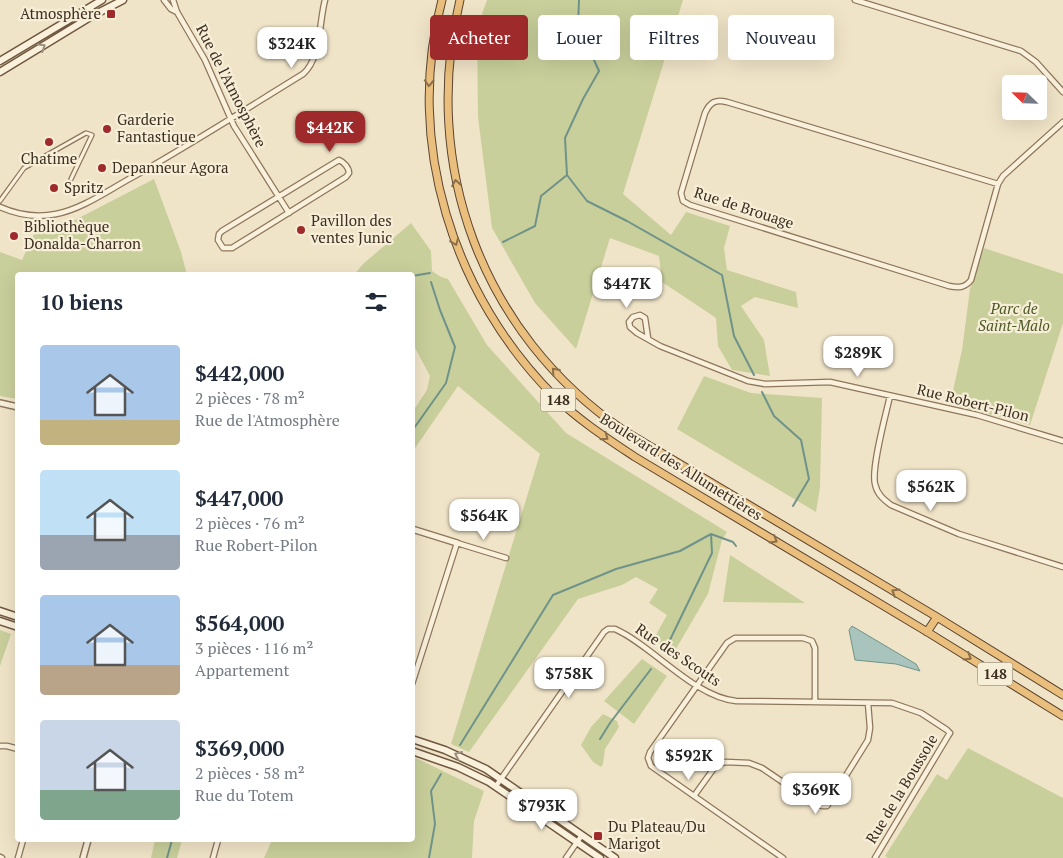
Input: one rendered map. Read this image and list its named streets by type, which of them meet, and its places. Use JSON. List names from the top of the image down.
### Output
{
  "streets": {
    "highway": ["148", "Boulevard des Allumettières"],
    "street": [
      "Rue de l'Atmosphère",
      "Rue de Brouage",
      "Rue Robert-Pilon",
      "Rue des Scouts",
      "Rue de la Boussole"
    ]
  },
  "crossings": [
    ["Rue des Scouts", "Rue de la Boussole"]
  ],
  "parks": ["Parc de Saint-Malo"],
  "places": {
    "transit": ["Atmosphère", "Du Plateau/Du Marigot"],
    "other": [
      "Garderie Fantastique",
      "Chatime",
      "Depanneur Agora",
      "Spritz",
      "Pavillon des ventes Junic",
      "Bibliothèque Donalda-Charron"
    ]
  },
  "north": "top left",
  "page": {
    "chip": [
      "Acheter",
      "Louer",
      "Filtres",
      "Nouveau"
    ],
    "price": [
      "$324K",
      "$442K",
      "$447K",
      "$289K",
      "$562K",
      "$564K",
      "$758K",
      "$592K",
      "$369K",
      "$793K"
    ],
    "heading": "10 biens",
    "list": [
      {
        "name": "$442,000",
        "note": "2 pièces · 78 m² · Rue de l'Atmosphère"
      },
      {
        "name": "$447,000",
        "note": "2 pièces · 76 m² · Rue Robert-Pilon"
      },
      {
        "name": "$564,000",
        "note": "3 pièces · 116 m² · Appartement"
      },
      {
        "name": "$369,000",
        "note": "2 pièces · 58 m² · Rue du Totem"
      }
    ]
  }
}
